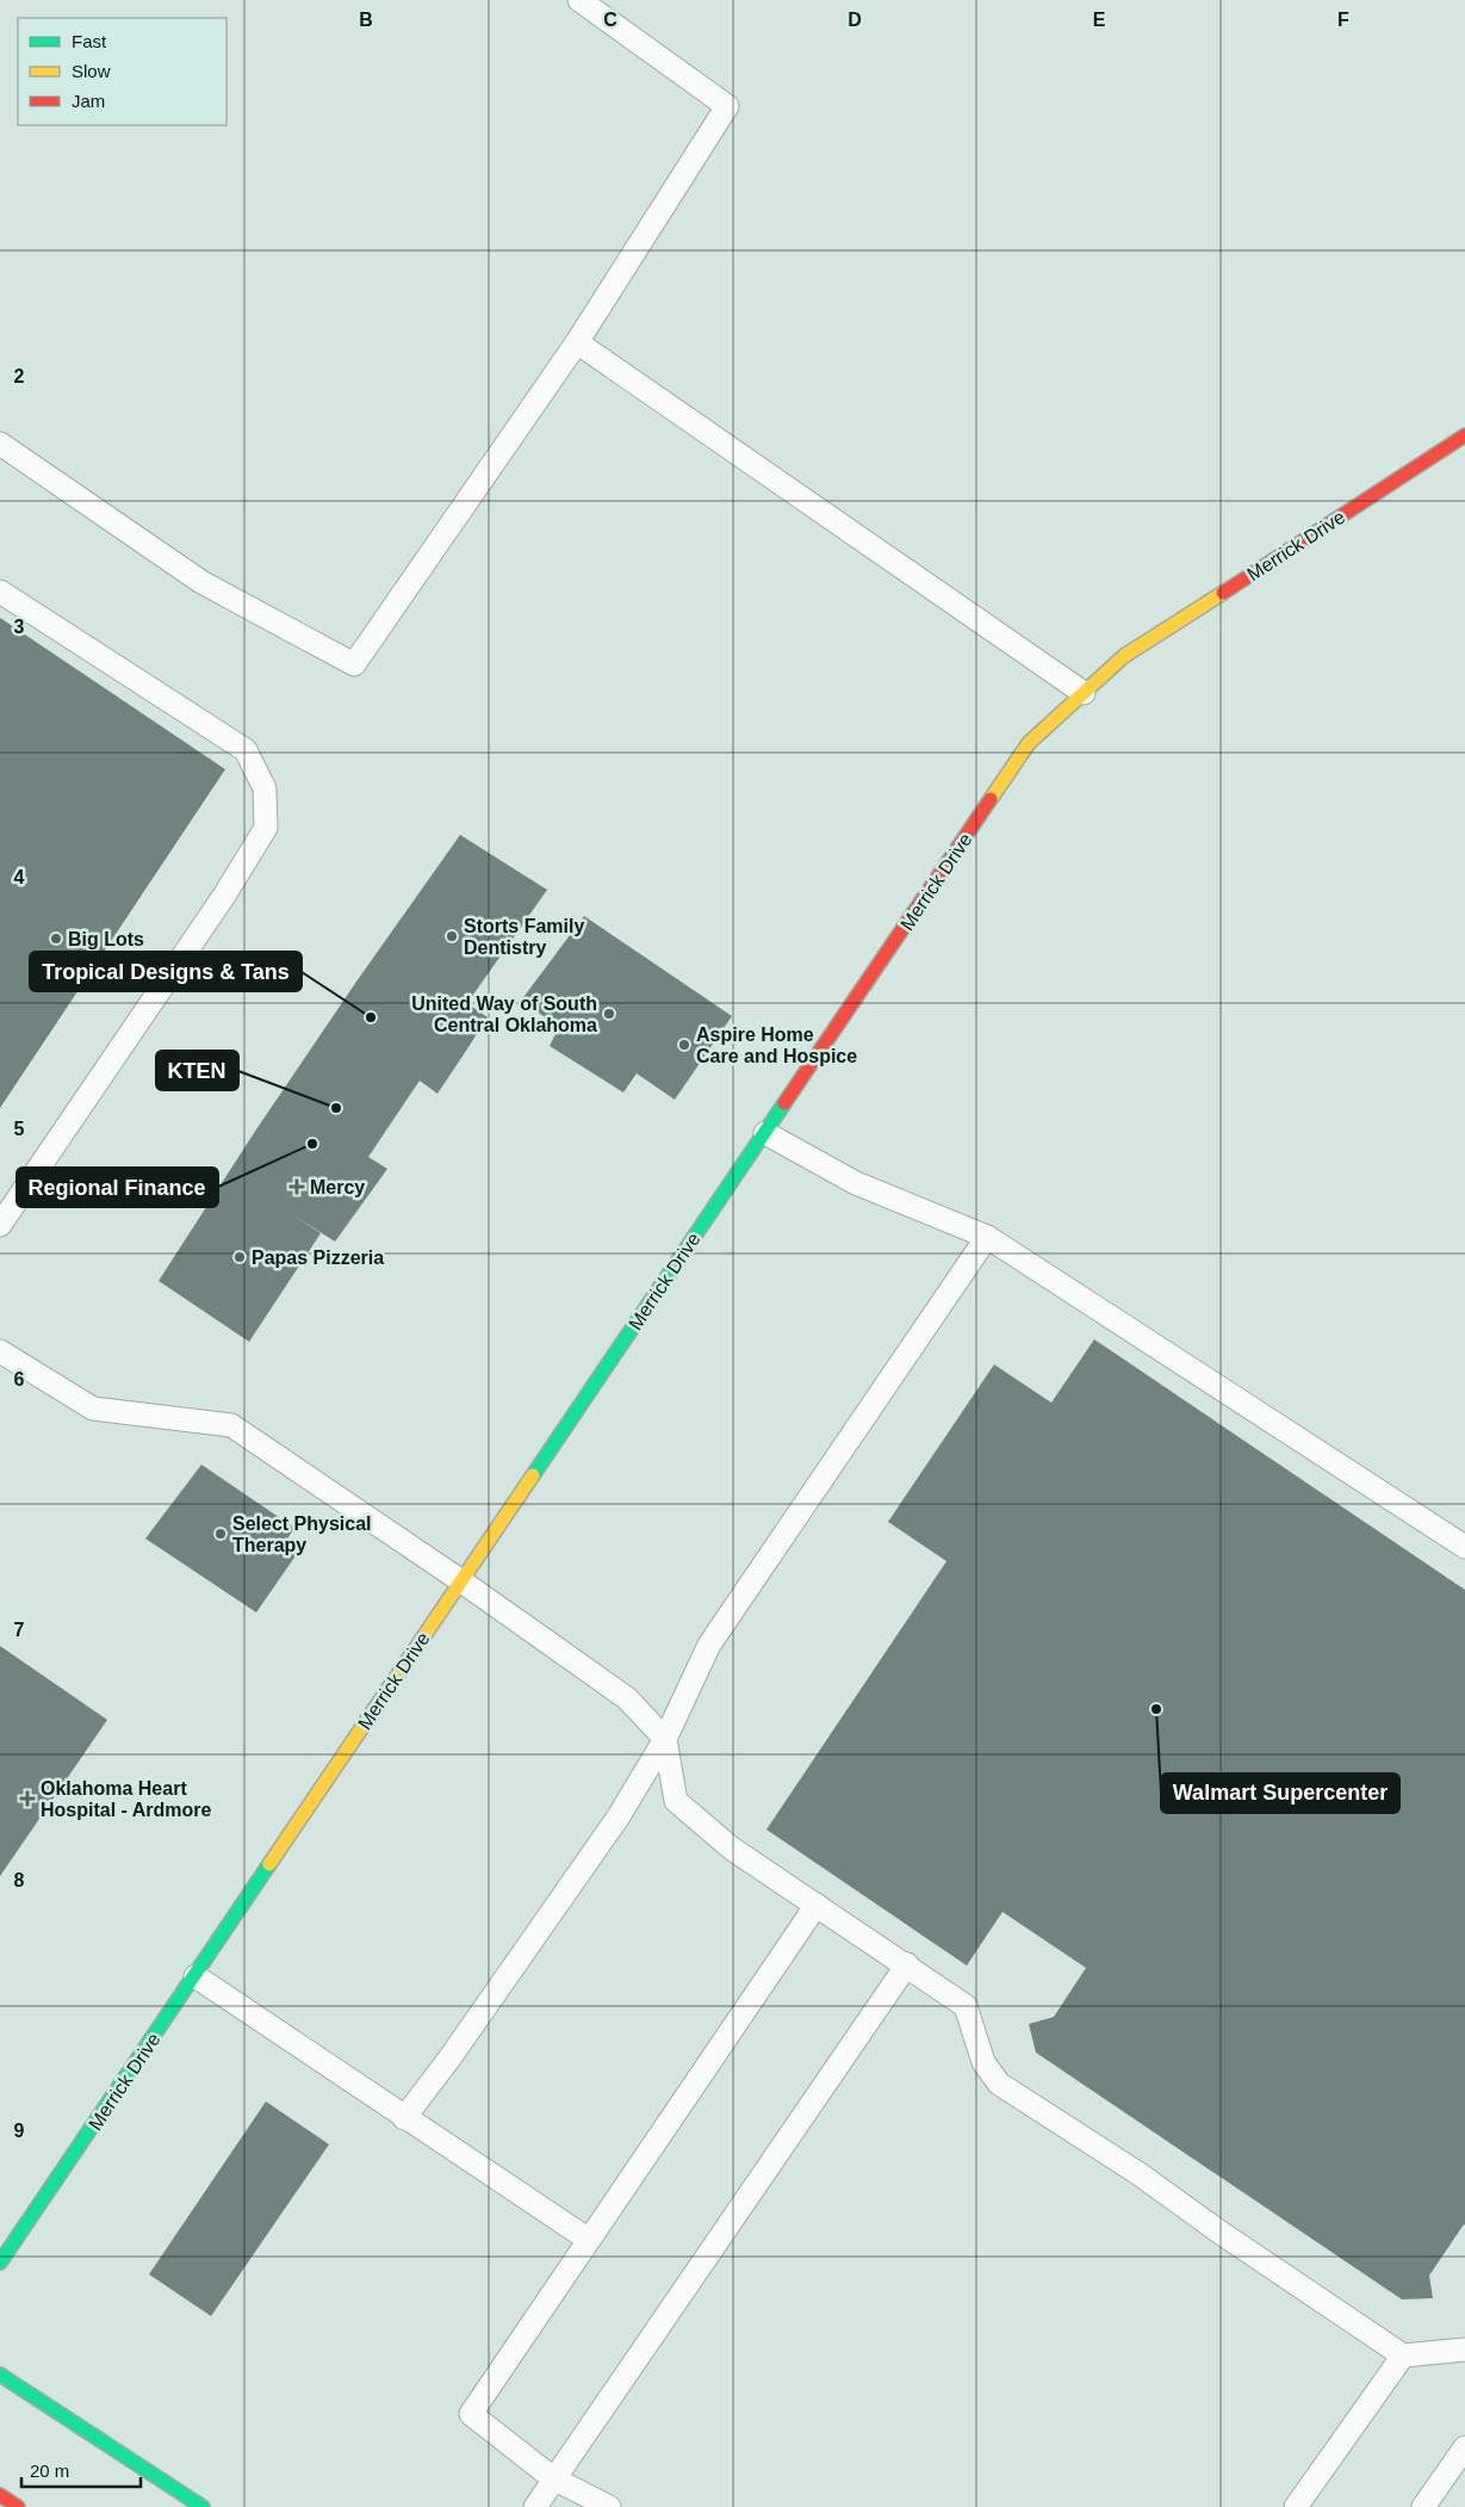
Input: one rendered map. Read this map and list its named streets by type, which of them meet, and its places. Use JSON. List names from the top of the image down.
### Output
{
  "streets": {
    "street": ["Merrick Drive"]
  },
  "places": {
    "other": [
      "Storts Family Dentistry",
      "Big Lots",
      "United Way of South Central Oklahoma",
      "Tropical Designs & Tans",
      "Aspire Home Care and Hospice",
      "KTEN",
      "Regional Finance",
      "Papas Pizzeria",
      "Select Physical Therapy",
      "Walmart Supercenter"
    ],
    "health": ["Mercy", "Oklahoma Heart Hospital - Ardmore"]
  },
  "legend": ["Fast", "Slow", "Jam"],
  "scale_bar": "20 m",
  "grid": {
    "columns": [
      "B",
      "C",
      "D",
      "E",
      "F"
    ],
    "rows": [
      "2",
      "3",
      "4",
      "5",
      "6",
      "7",
      "8",
      "9"
    ]
  }
}
